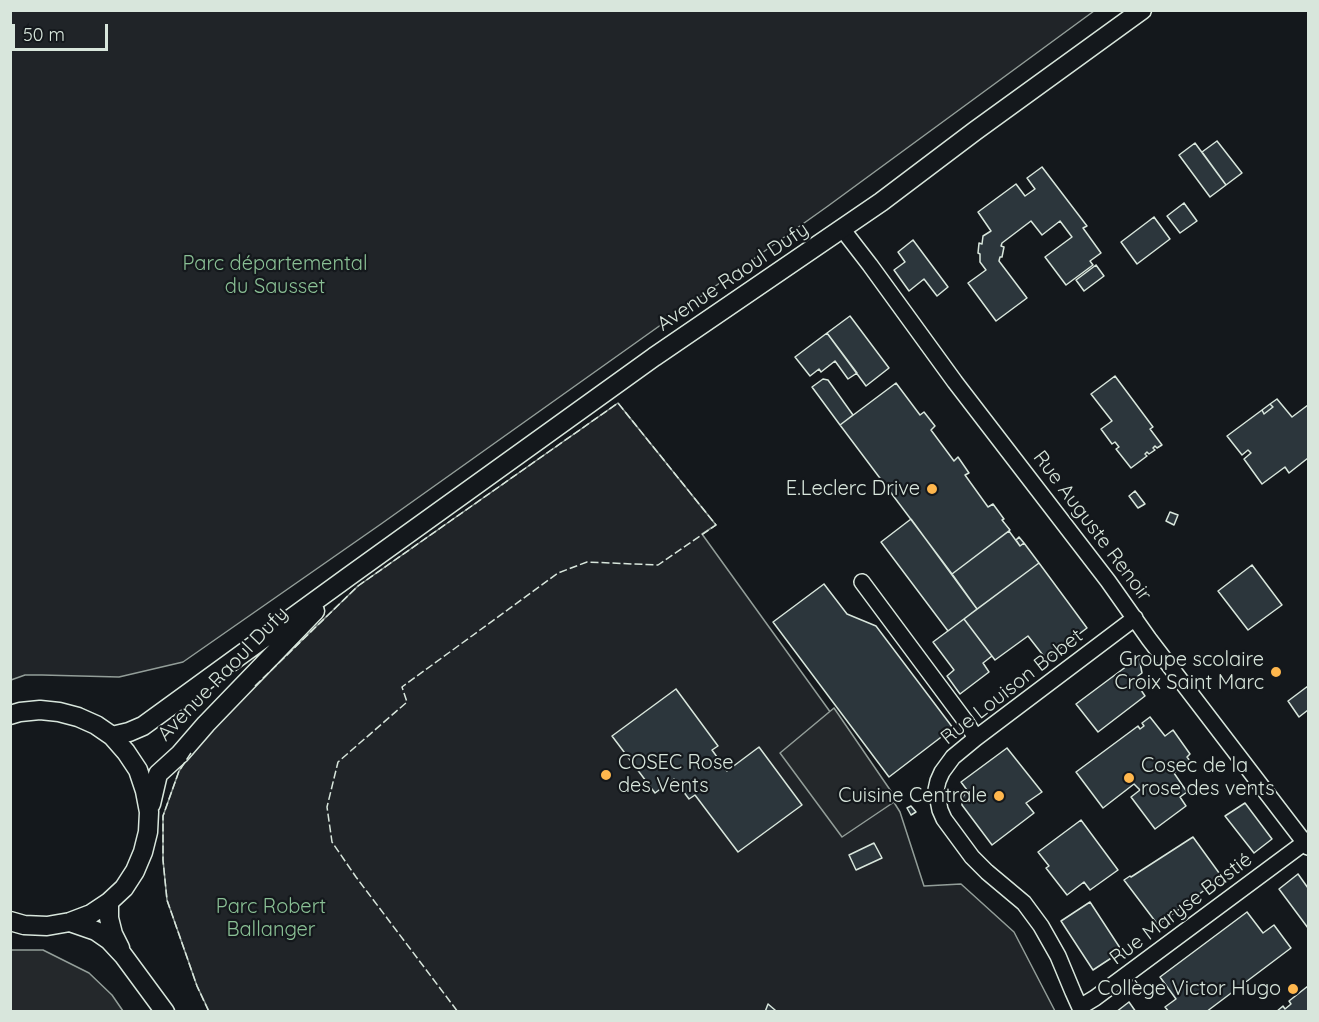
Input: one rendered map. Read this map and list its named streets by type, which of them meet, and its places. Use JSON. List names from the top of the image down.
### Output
{
  "streets": {
    "main road": ["Avenue Raoul Dufy"],
    "street": ["Rue Auguste Renoir", "Rue Louison Bobet", "Rue Maryse Bastié"]
  },
  "crossings": [
    ["Avenue Raoul Dufy", "Rue Auguste Renoir"],
    ["Rue Auguste Renoir", "Rue Louison Bobet"],
    ["Rue Auguste Renoir", "Rue Maryse Bastié"],
    ["Rue Louison Bobet", "Rue Maryse Bastié"]
  ],
  "parks": ["Parc départemental du Sausset", "Parc Robert Ballanger"],
  "places": [
    "E.Leclerc Drive",
    "Groupe scolaire Croix Saint Marc",
    "COSEC Rose des Vents",
    "Cosec de la rose des vents",
    "Cuisine Centrale",
    "Collège Victor Hugo"
  ],
  "scale_bar": "50 m"
}
